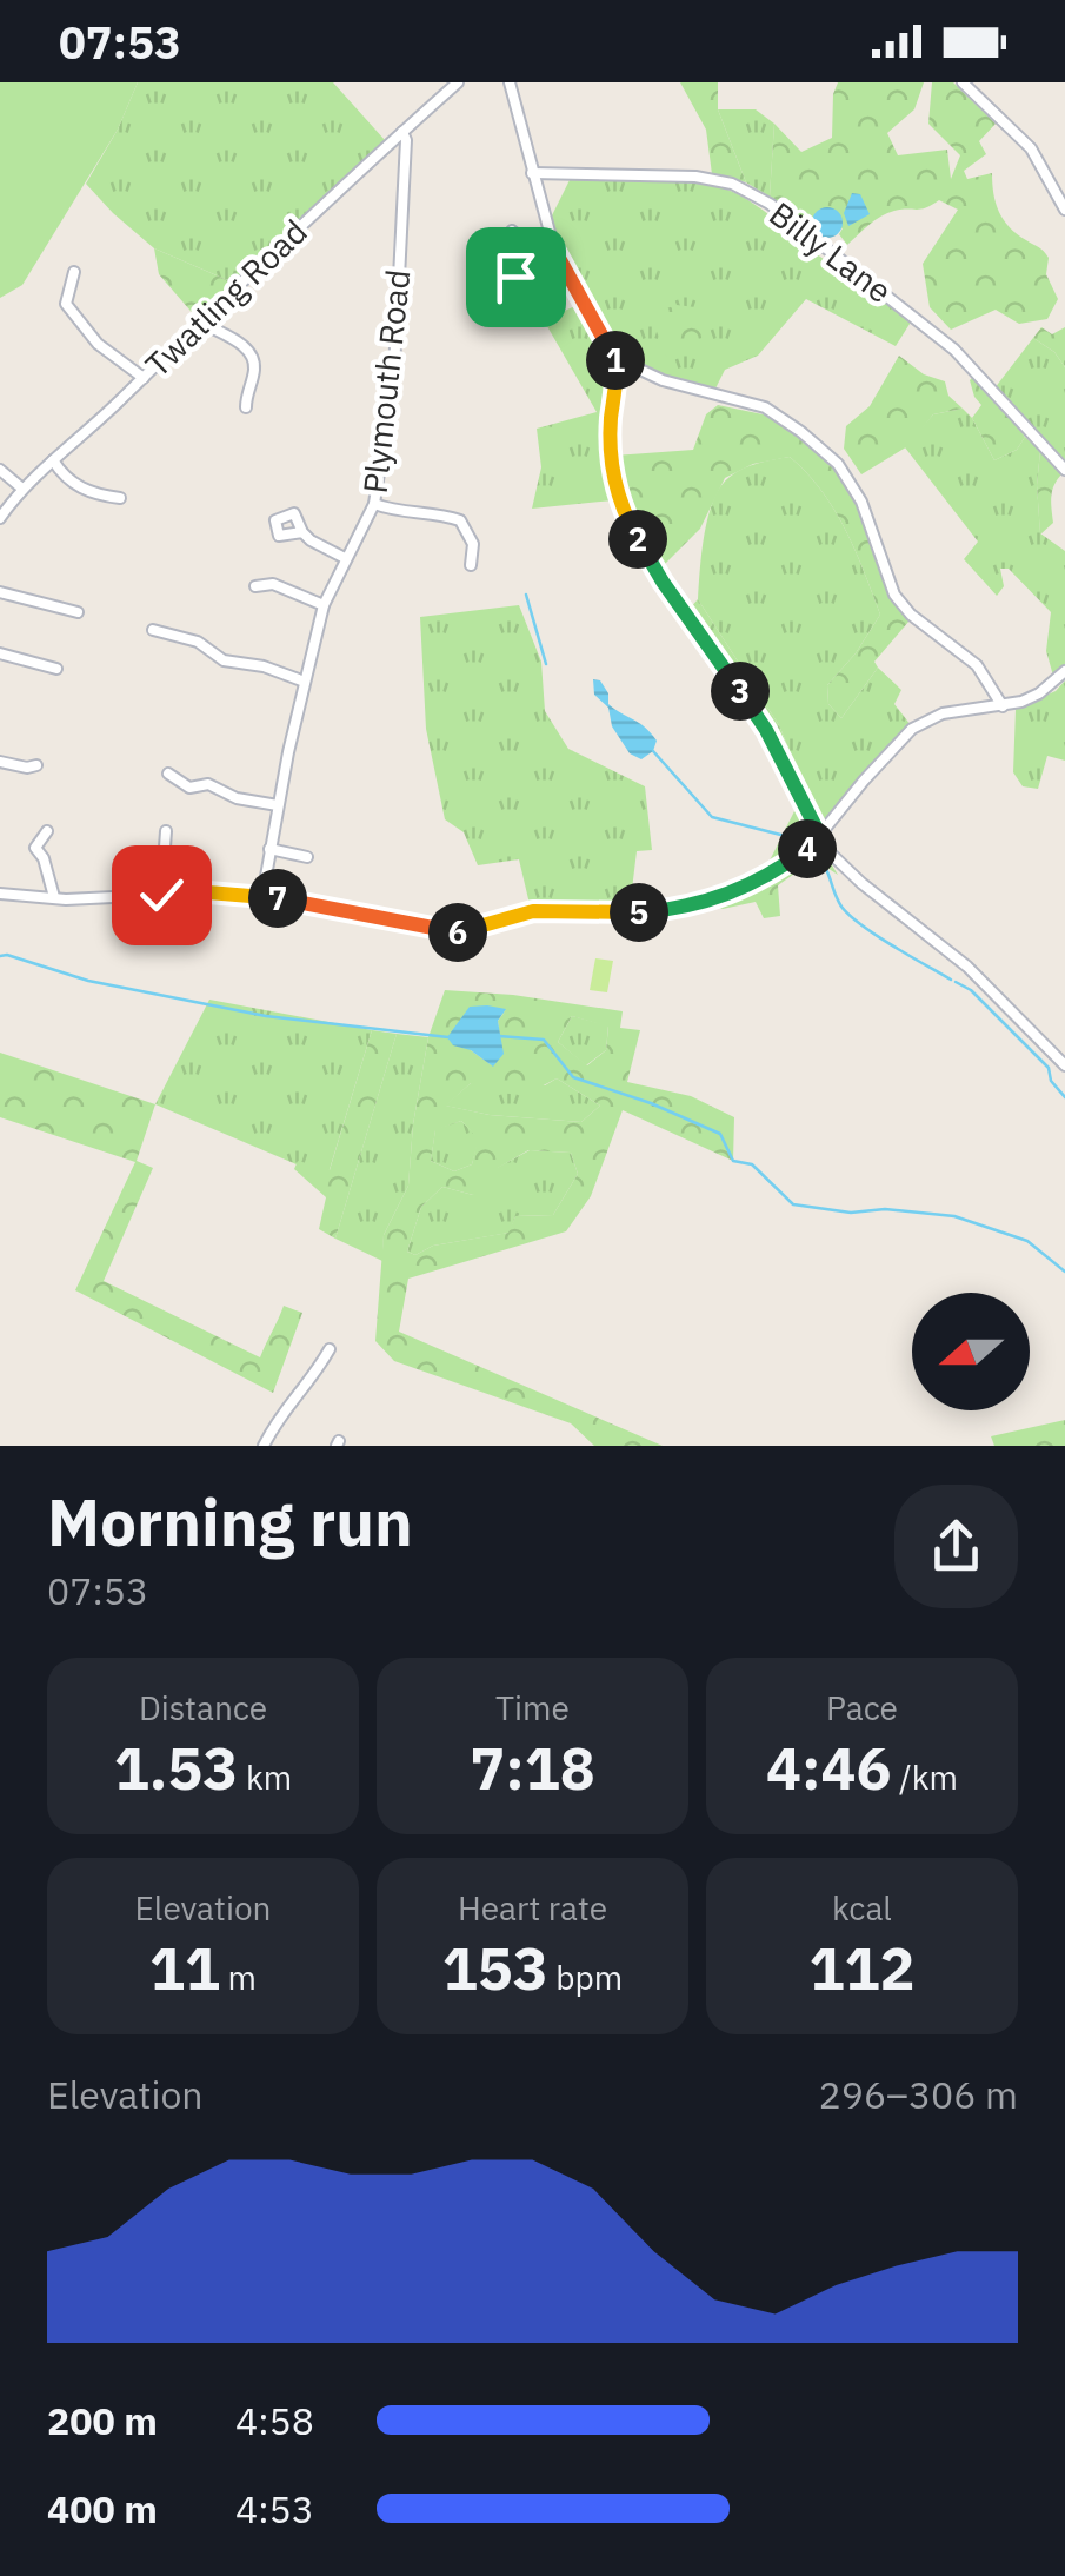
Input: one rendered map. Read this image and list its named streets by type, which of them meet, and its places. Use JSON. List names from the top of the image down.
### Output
{
  "streets": {
    "street": ["Billy Lane", "Twatling Road", "Plymouth Road"]
  },
  "crossings": [
    ["Twatling Road", "Plymouth Road"]
  ],
  "north": "left",
  "page": {
    "status": "07:53",
    "pins": [
      "1",
      "2",
      "3",
      "4",
      "7",
      "5",
      "6"
    ],
    "heading": ["Morning run", "07:53"],
    "stats": [
      ["Distance", "1.53 km"],
      ["Time", "7:18"],
      ["Pace", "4:46 /km"],
      ["Elevation", "11 m"],
      ["Heart rate", "153 bpm"],
      ["kcal", "112"]
    ],
    "chart": ["Elevation", "296–306 m"],
    "list": [
      {
        "name": "200 m",
        "note": "4:58"
      },
      {
        "name": "400 m",
        "note": "4:53"
      }
    ]
  }
}
